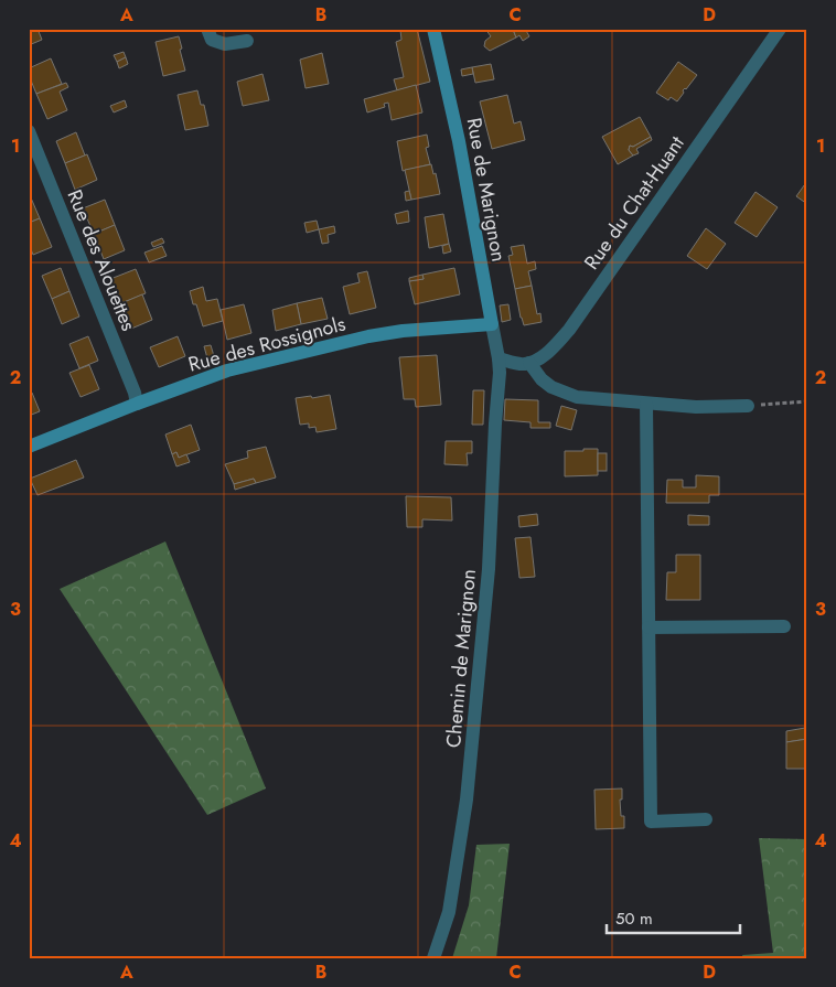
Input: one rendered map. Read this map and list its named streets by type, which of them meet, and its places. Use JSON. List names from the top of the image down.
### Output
{
  "streets": {
    "street": [
      "Rue de Marignon",
      "Rue du Chat-Huant",
      "Rue des Alouettes",
      "Rue des Rossignols",
      "Chemin de Marignon"
    ]
  },
  "crossings": [
    ["Rue de Marignon", "Rue des Rossignols"],
    ["Rue de Marignon", "Chemin de Marignon"],
    ["Rue des Alouettes", "Rue des Rossignols"]
  ],
  "scale_bar": "50 m",
  "grid": {
    "columns": [
      "A",
      "B",
      "C",
      "D"
    ],
    "rows": [
      "1",
      "2",
      "3",
      "4"
    ]
  }
}
